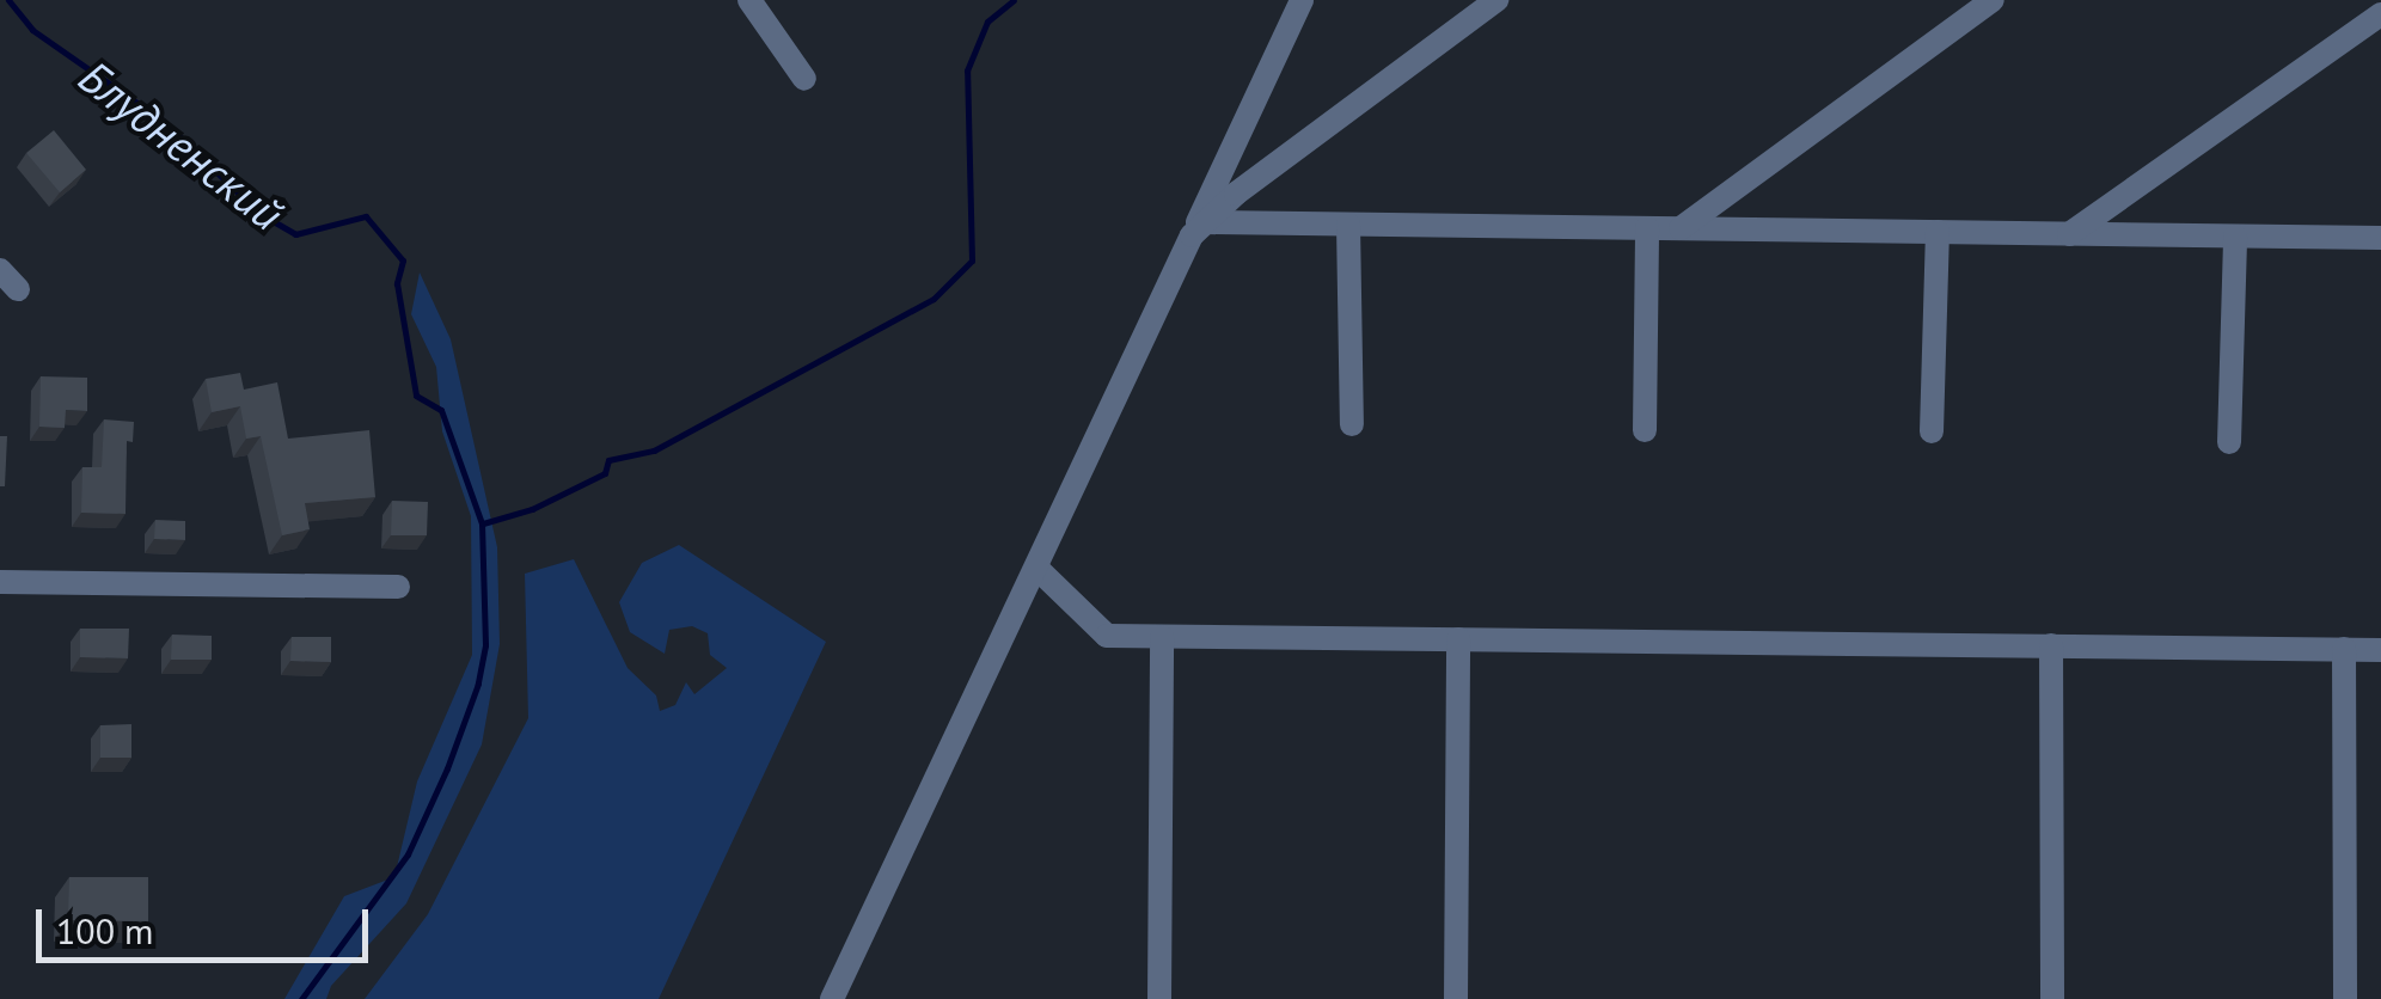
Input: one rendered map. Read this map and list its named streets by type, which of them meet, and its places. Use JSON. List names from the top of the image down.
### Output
{
  "water": ["Блудненский"],
  "scale_bar": "100 m"
}
